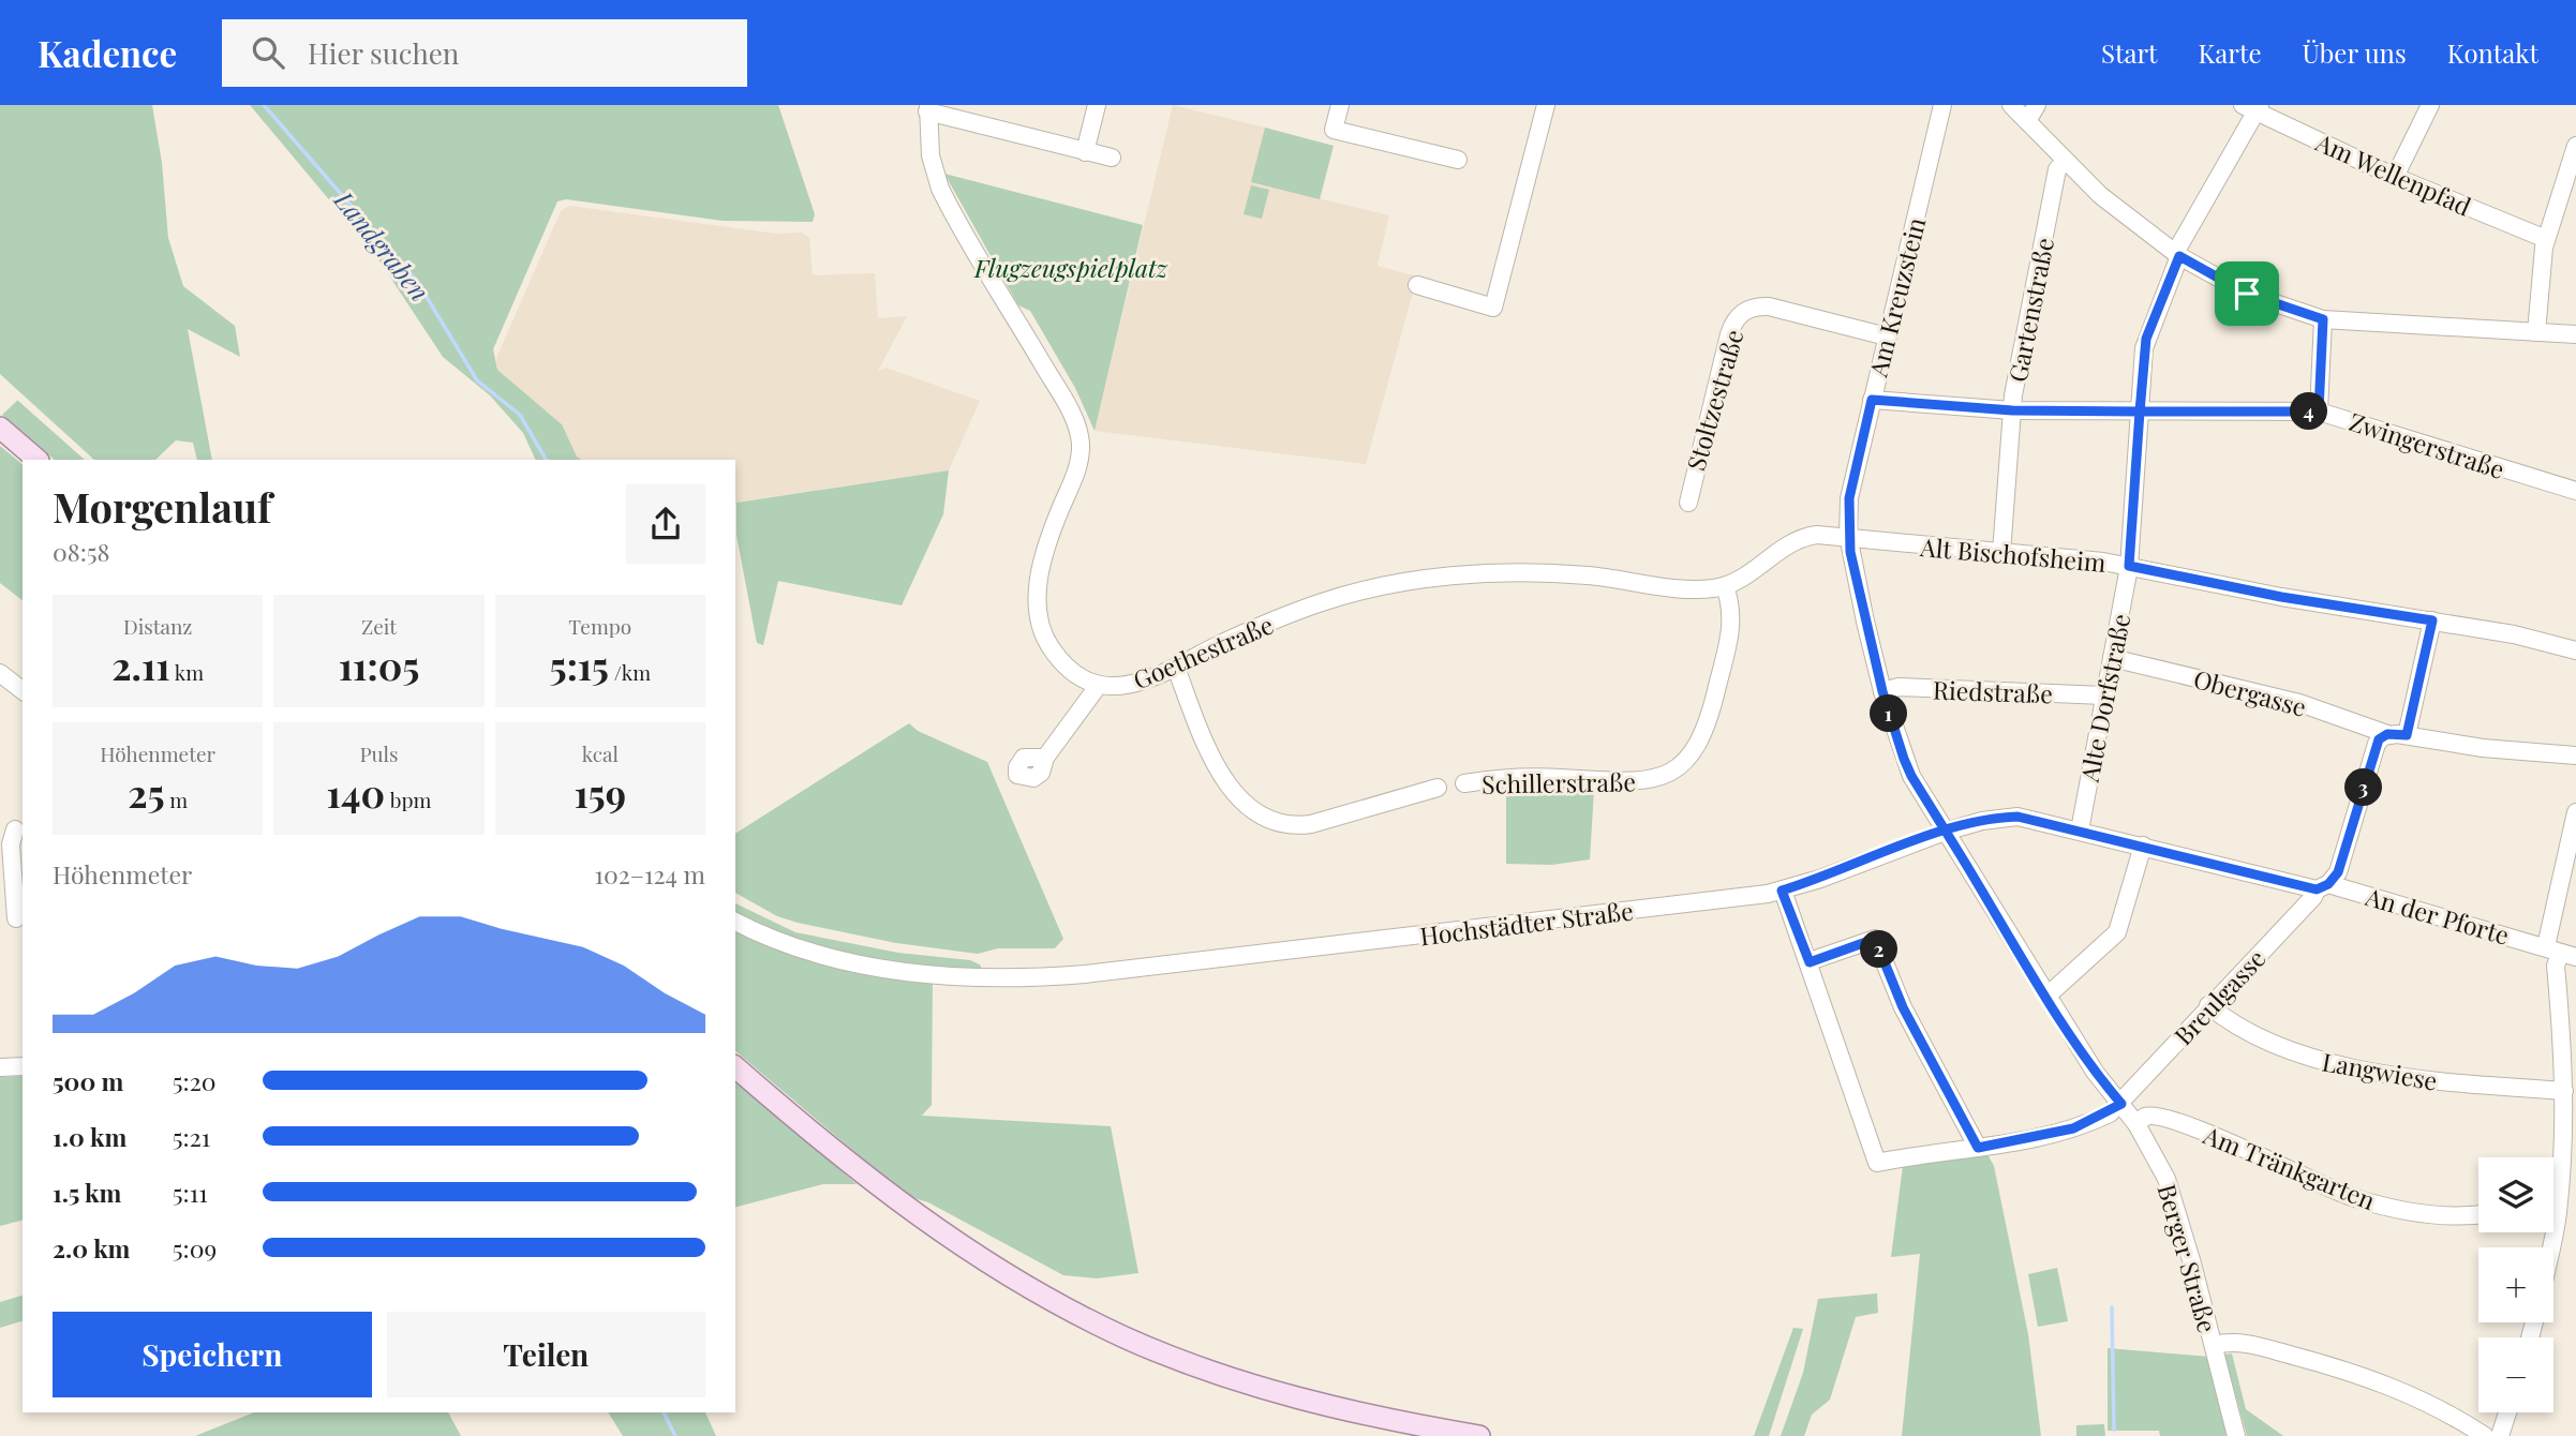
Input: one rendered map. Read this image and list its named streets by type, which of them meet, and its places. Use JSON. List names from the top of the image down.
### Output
{
  "streets": {
    "street": [
      "Am Wellenpfad",
      "Am Kreuzstein",
      "Gartenstraße",
      "Stoltzestraße",
      "Zwingerstraße",
      "Alt Bischofsheim",
      "Goethestraße",
      "Riedstraße",
      "Obergasse",
      "Alte Dorfstraße",
      "Schillerstraße",
      "An der Pforte",
      "Hochstädter Straße",
      "Breulgasse",
      "Langwiese",
      "Am Tränkgarten",
      "Berger Straße"
    ]
  },
  "crossings": [
    ["Am Wellenpfad", "Alte Dorfstraße"],
    ["Am Kreuzstein", "Stoltzestraße"],
    ["Am Kreuzstein", "Zwingerstraße"],
    ["Am Kreuzstein", "Alt Bischofsheim"],
    ["Am Kreuzstein", "Riedstraße"],
    ["Am Kreuzstein", "Hochstädter Straße"],
    ["Am Kreuzstein", "Berger Straße"],
    ["Gartenstraße", "Zwingerstraße"],
    ["Gartenstraße", "Alt Bischofsheim"],
    ["Zwingerstraße", "Alte Dorfstraße"],
    ["Alt Bischofsheim", "Alte Dorfstraße"],
    ["Goethestraße", "Schillerstraße"],
    ["Riedstraße", "Alte Dorfstraße"],
    ["Obergasse", "Alte Dorfstraße"],
    ["Obergasse", "Breulgasse"],
    ["Alte Dorfstraße", "Hochstädter Straße"],
    ["An der Pforte", "Hochstädter Straße"],
    ["An der Pforte", "Breulgasse"],
    ["Hochstädter Straße", "Breulgasse"],
    ["Hochstädter Straße", "Berger Straße"],
    ["Breulgasse", "Langwiese"],
    ["Breulgasse", "Berger Straße"],
    ["Am Tränkgarten", "Berger Straße"]
  ],
  "water": ["Landgraben"],
  "parks": ["Flugzeugspielplatz"],
  "page": {
    "header": "Kadence",
    "search": "Hier suchen",
    "nav": [
      "Start",
      "Karte",
      "Über uns",
      "Kontakt"
    ],
    "pins": [
      "4",
      "1",
      "3",
      "2"
    ],
    "heading": ["Morgenlauf", "08:58"],
    "stats": [
      ["Distanz", "2.11 km"],
      ["Zeit", "11:05"],
      ["Tempo", "5:15 /km"],
      ["Höhenmeter", "25 m"],
      ["Puls", "140 bpm"],
      ["kcal", "159"]
    ],
    "chart": ["Höhenmeter", "102–124 m"],
    "list": [
      {
        "name": "500 m",
        "note": "5:20"
      },
      {
        "name": "1.0 km",
        "note": "5:21"
      },
      {
        "name": "1.5 km",
        "note": "5:11"
      },
      {
        "name": "2.0 km",
        "note": "5:09"
      }
    ],
    "map_buttons": ["+", "−"],
    "buttons": ["Speichern", "Teilen"]
  }
}
